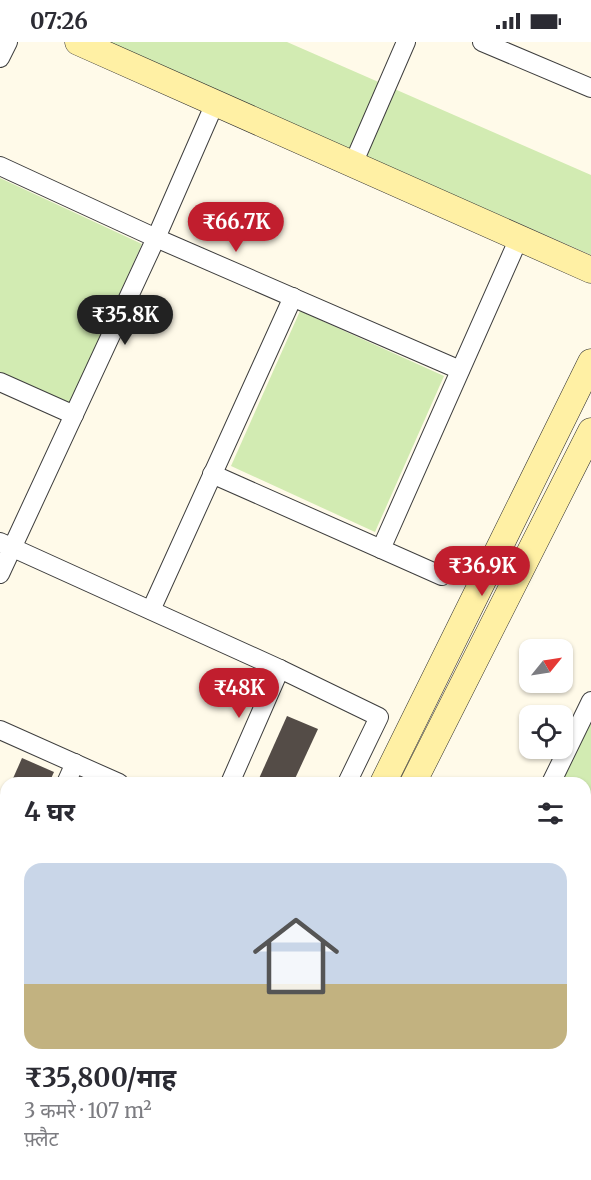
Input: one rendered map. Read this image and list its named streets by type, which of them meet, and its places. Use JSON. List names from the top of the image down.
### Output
{
  "north": "top right",
  "page": {
    "status": "07:26",
    "price": [
      "₹66.7K",
      "₹35.8K",
      "₹36.9K",
      "₹48K"
    ],
    "heading": "4 घर",
    "list": [
      {
        "name": "₹35,800/माह",
        "note": "3 कमरे · 107 m² · फ़्लैट"
      }
    ]
  }
}
